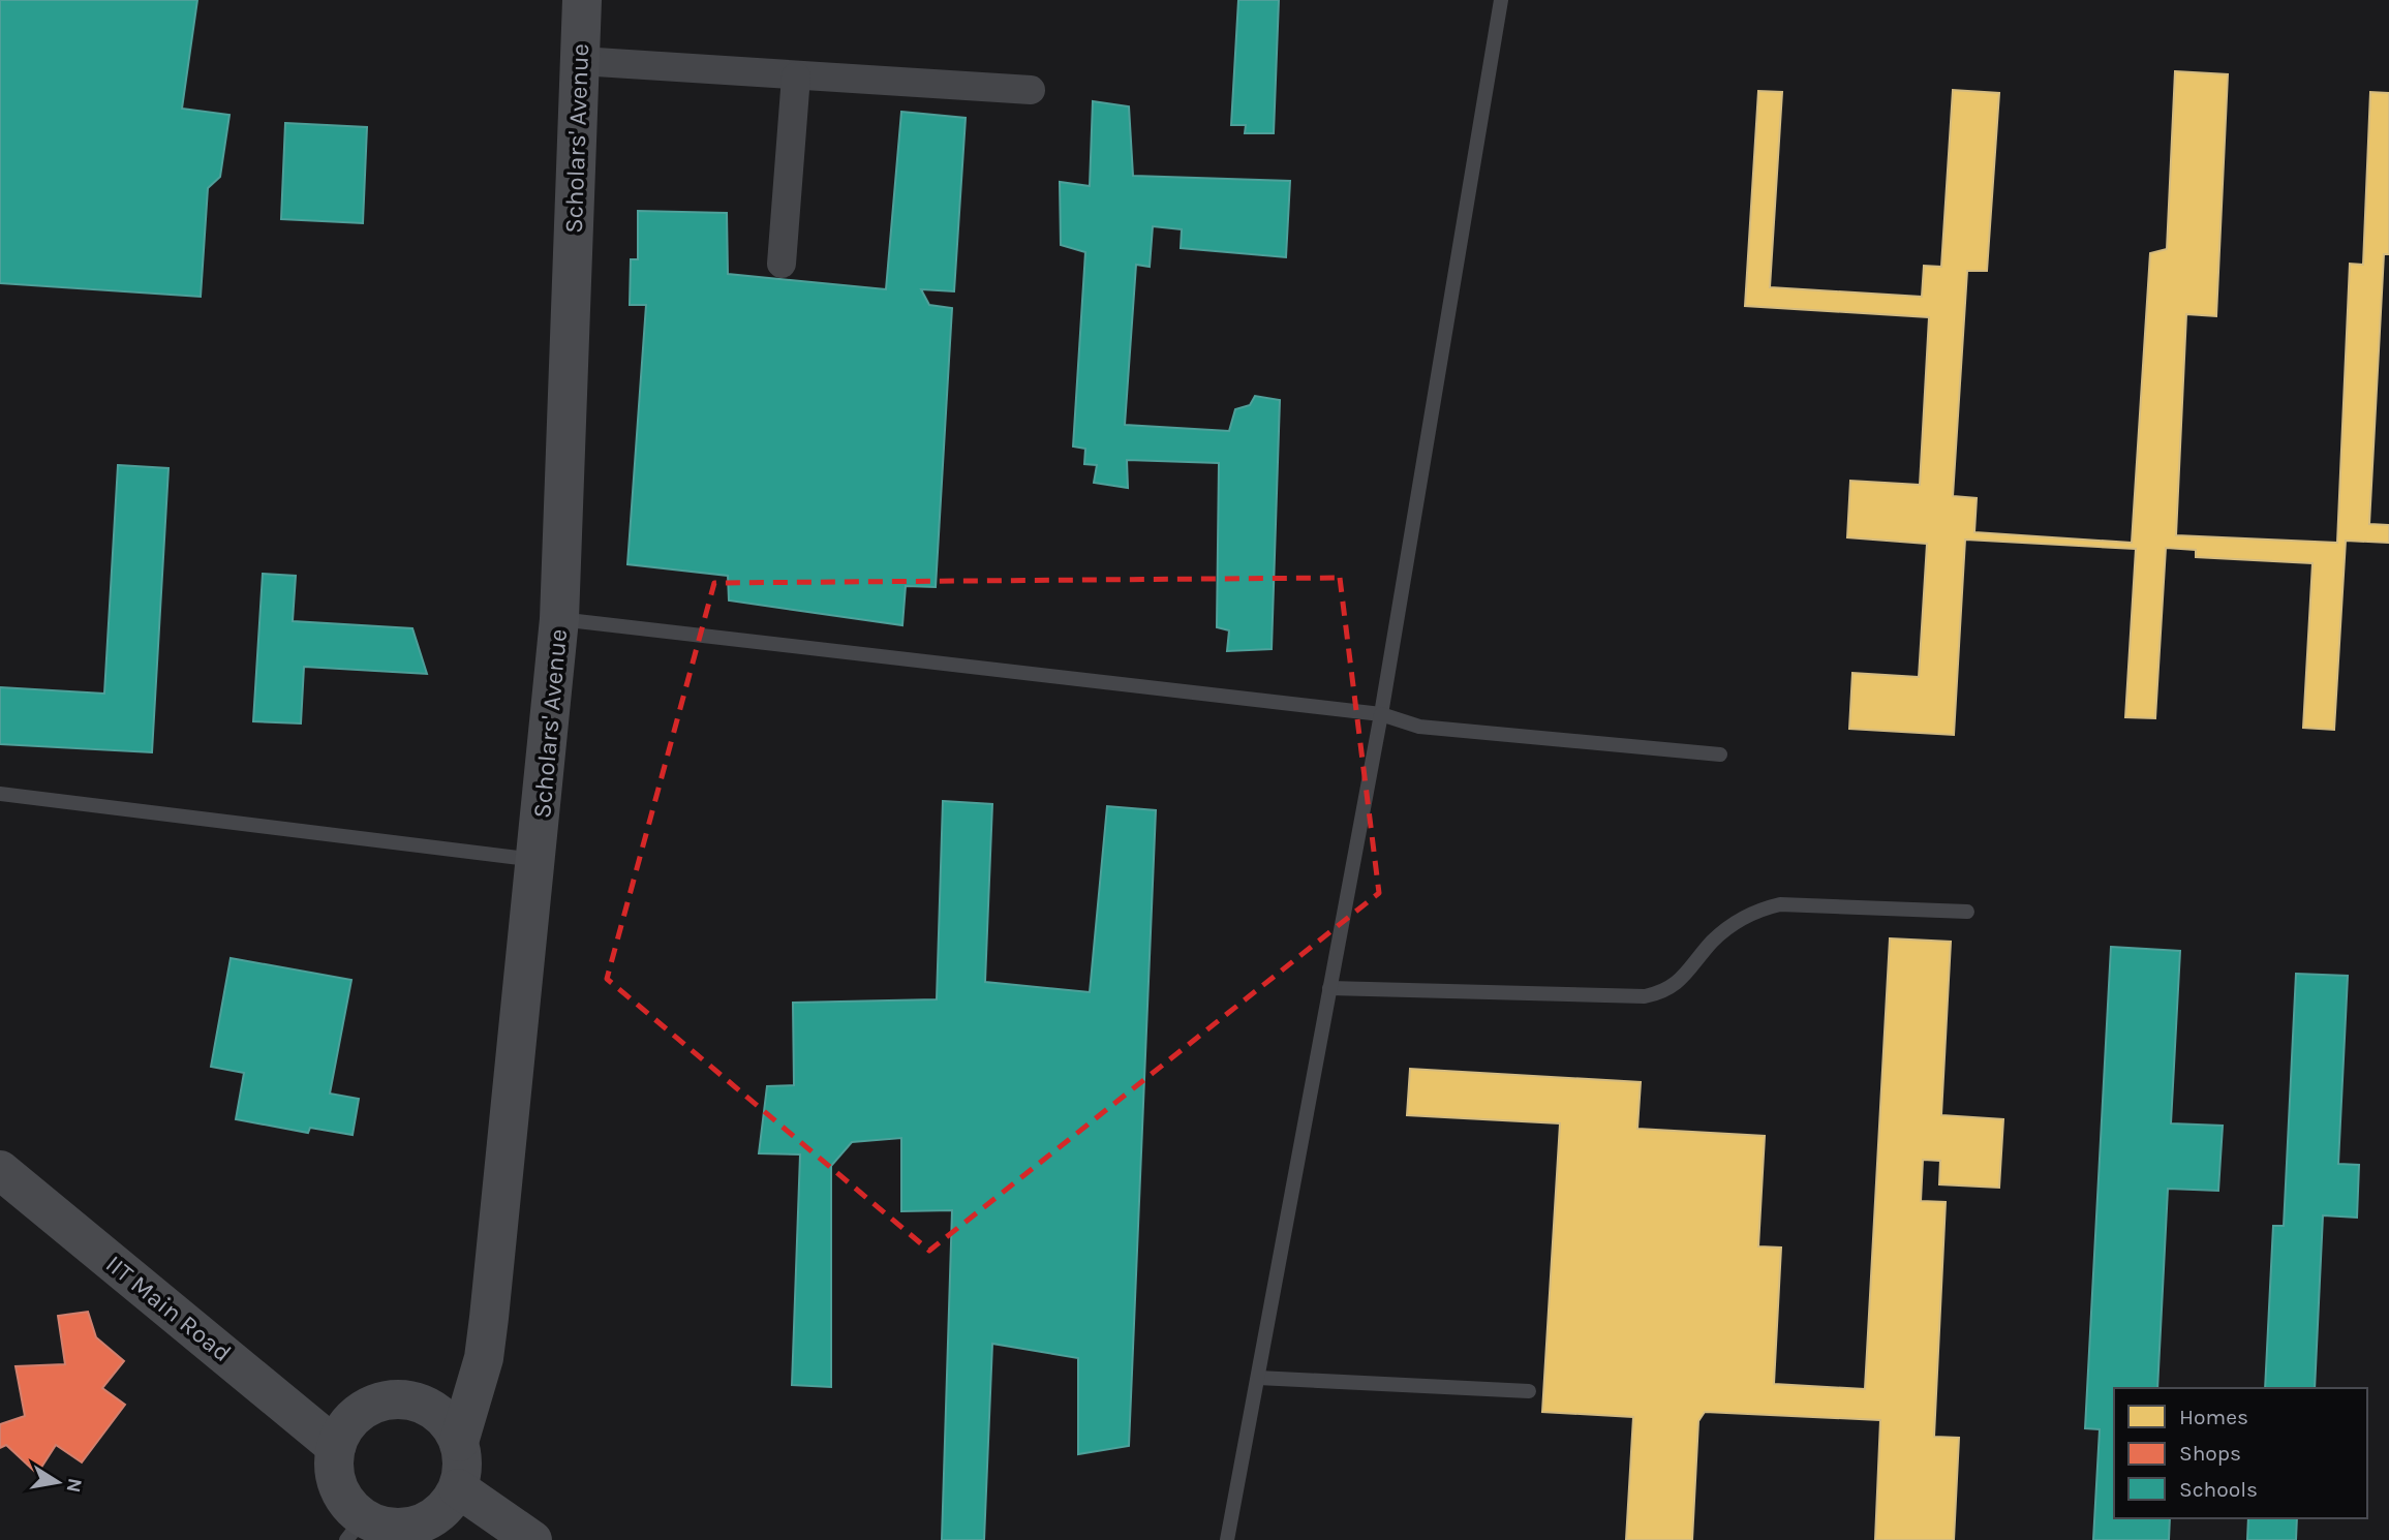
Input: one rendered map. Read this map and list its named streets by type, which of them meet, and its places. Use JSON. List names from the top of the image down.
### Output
{
  "streets": {
    "street": ["Scholars' Avenue", "IIT Main Road"]
  },
  "crossings": [
    ["Scholars' Avenue", "IIT Main Road"]
  ],
  "legend": ["Homes", "Shops", "Schools"],
  "north": "right"
}
